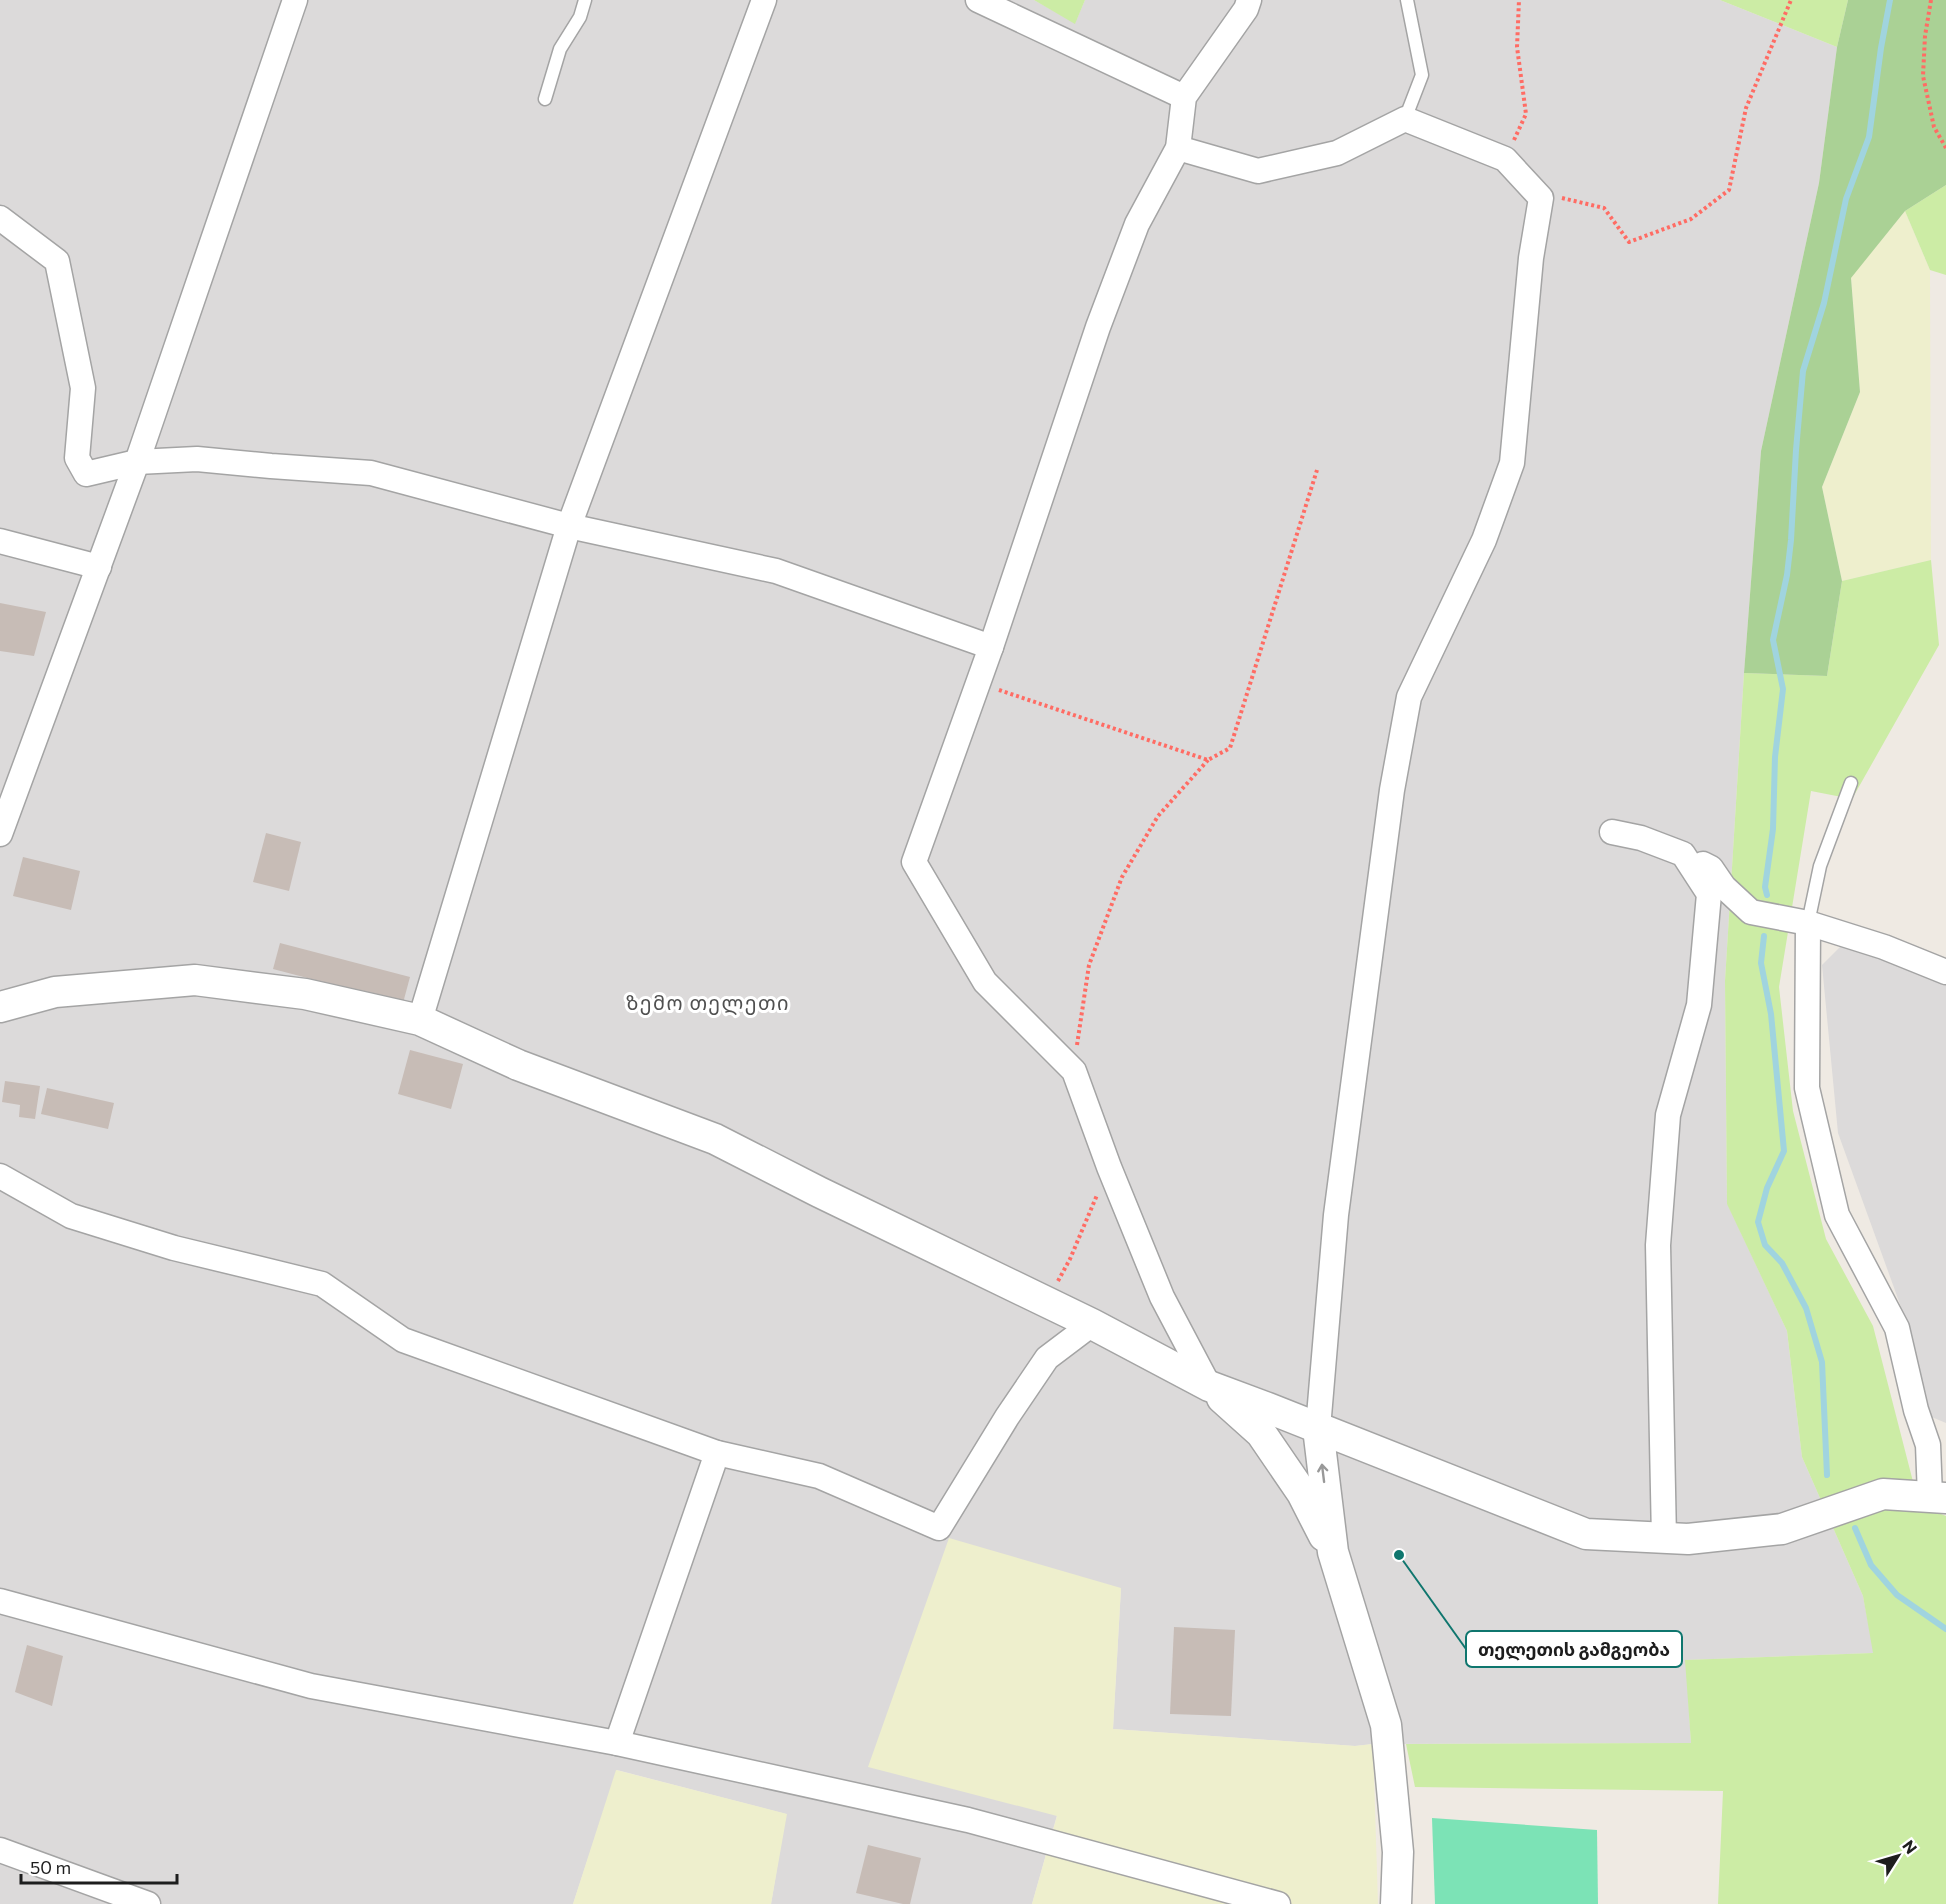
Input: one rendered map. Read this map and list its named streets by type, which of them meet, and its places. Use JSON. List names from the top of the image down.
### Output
{
  "districts": ["ზემო თელეთი"],
  "places": ["თელეთის გამგეობა"],
  "scale_bar": "50 m",
  "north": "top right"
}
